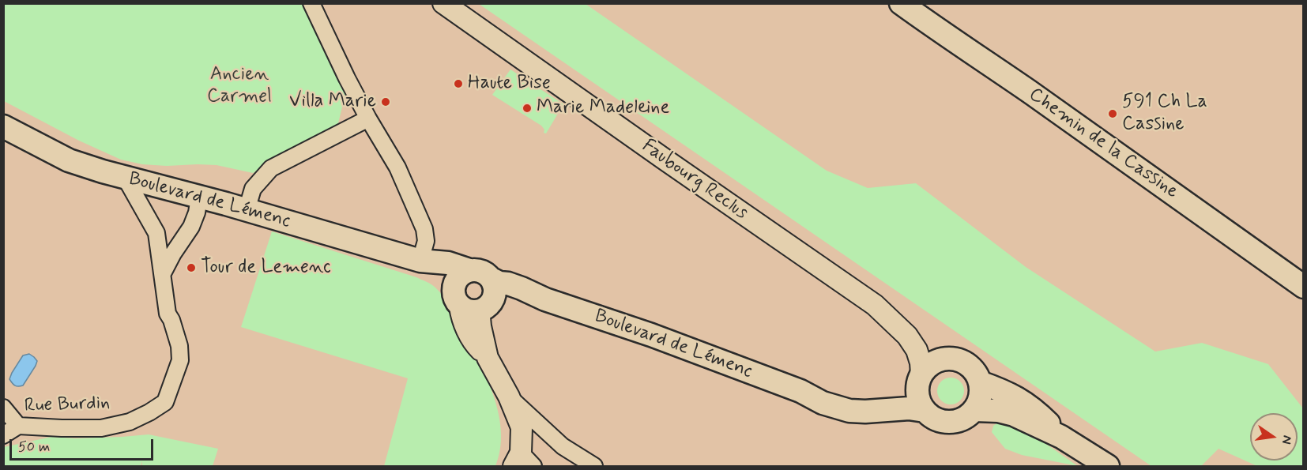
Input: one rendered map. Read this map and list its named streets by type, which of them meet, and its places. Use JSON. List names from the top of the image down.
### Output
{
  "streets": {
    "main road": ["Chemin de la Cassine", "Boulevard de Lémenc"],
    "street": ["Faubourg Reclus", "Rue Burdin"]
  },
  "crossings": [
    ["Faubourg Reclus", "Boulevard de Lémenc"],
    ["Boulevard de Lémenc", "Rue Burdin"]
  ],
  "parks": ["Ancien Carmel"],
  "places": [
    "Haute Bise",
    "Villa Marie",
    "Marie Madeleine",
    "591 Ch La Cassine",
    "Tour de Lemenc"
  ],
  "scale_bar": "50 m",
  "north": "right"
}
